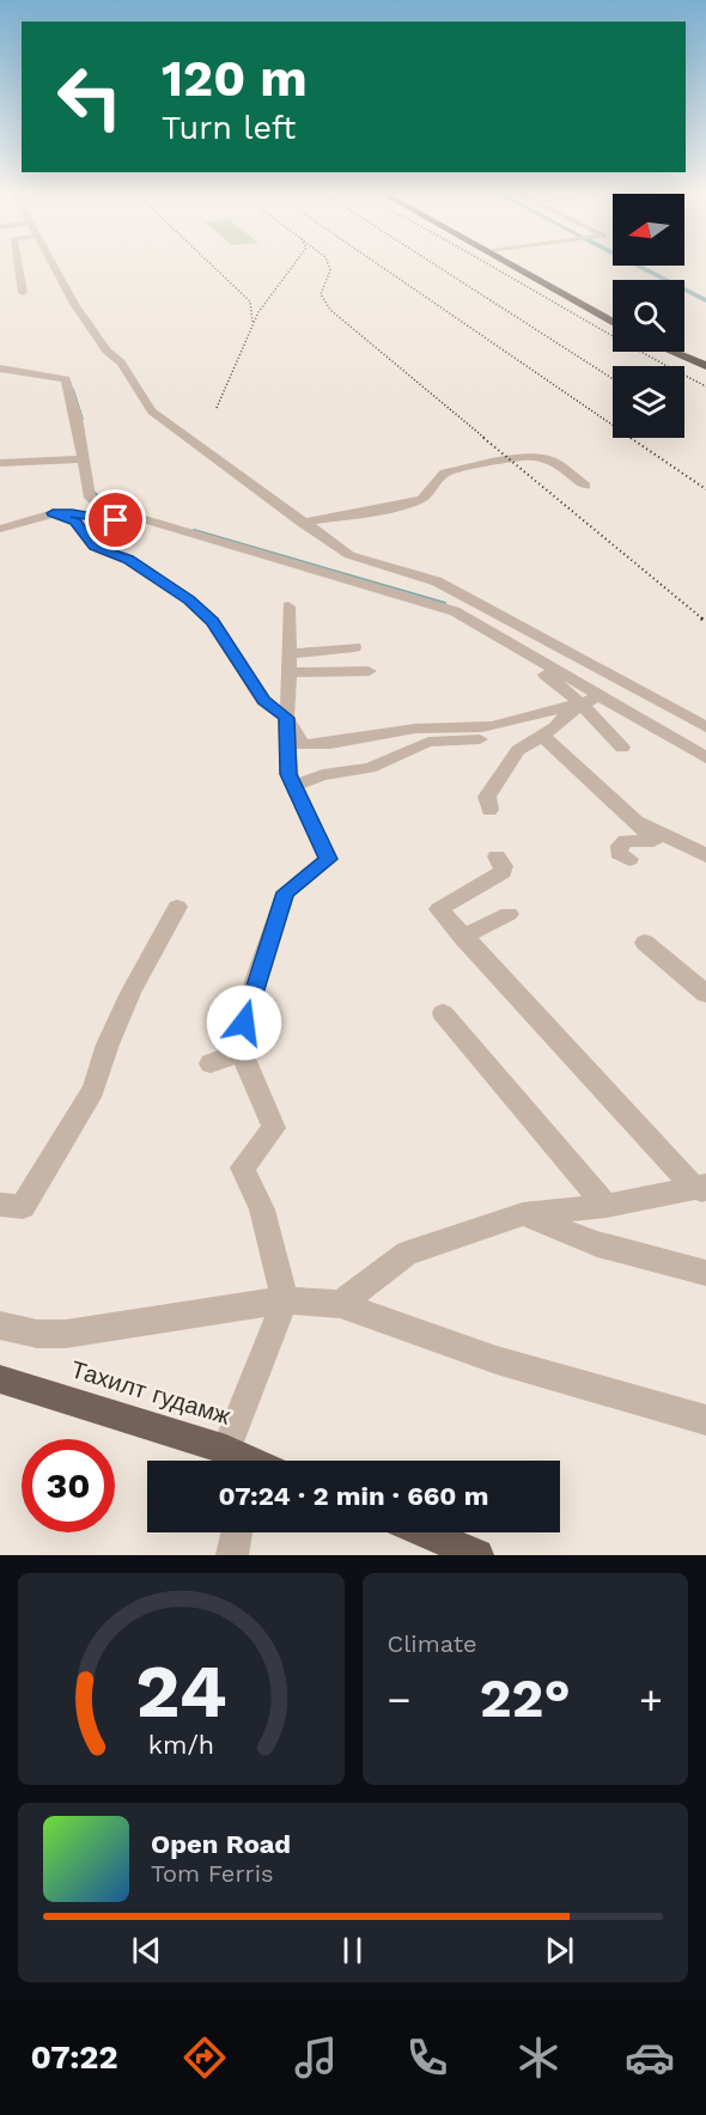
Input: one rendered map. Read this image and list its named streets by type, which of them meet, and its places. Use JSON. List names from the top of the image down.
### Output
{
  "streets": {
    "main road": ["Тахилт гудамж"]
  },
  "north": "left",
  "page": {
    "turn": ["120 m", "Turn left"],
    "limit": "30",
    "trip": "07:24 · 2 min · 660 m",
    "tile": "Climate",
    "heat": ["−", "22°", "+"],
    "song": ["Open Road", "Tom Ferris"],
    "tabs": "07:22",
    "gauge": ["24", "km/h"]
  }
}
